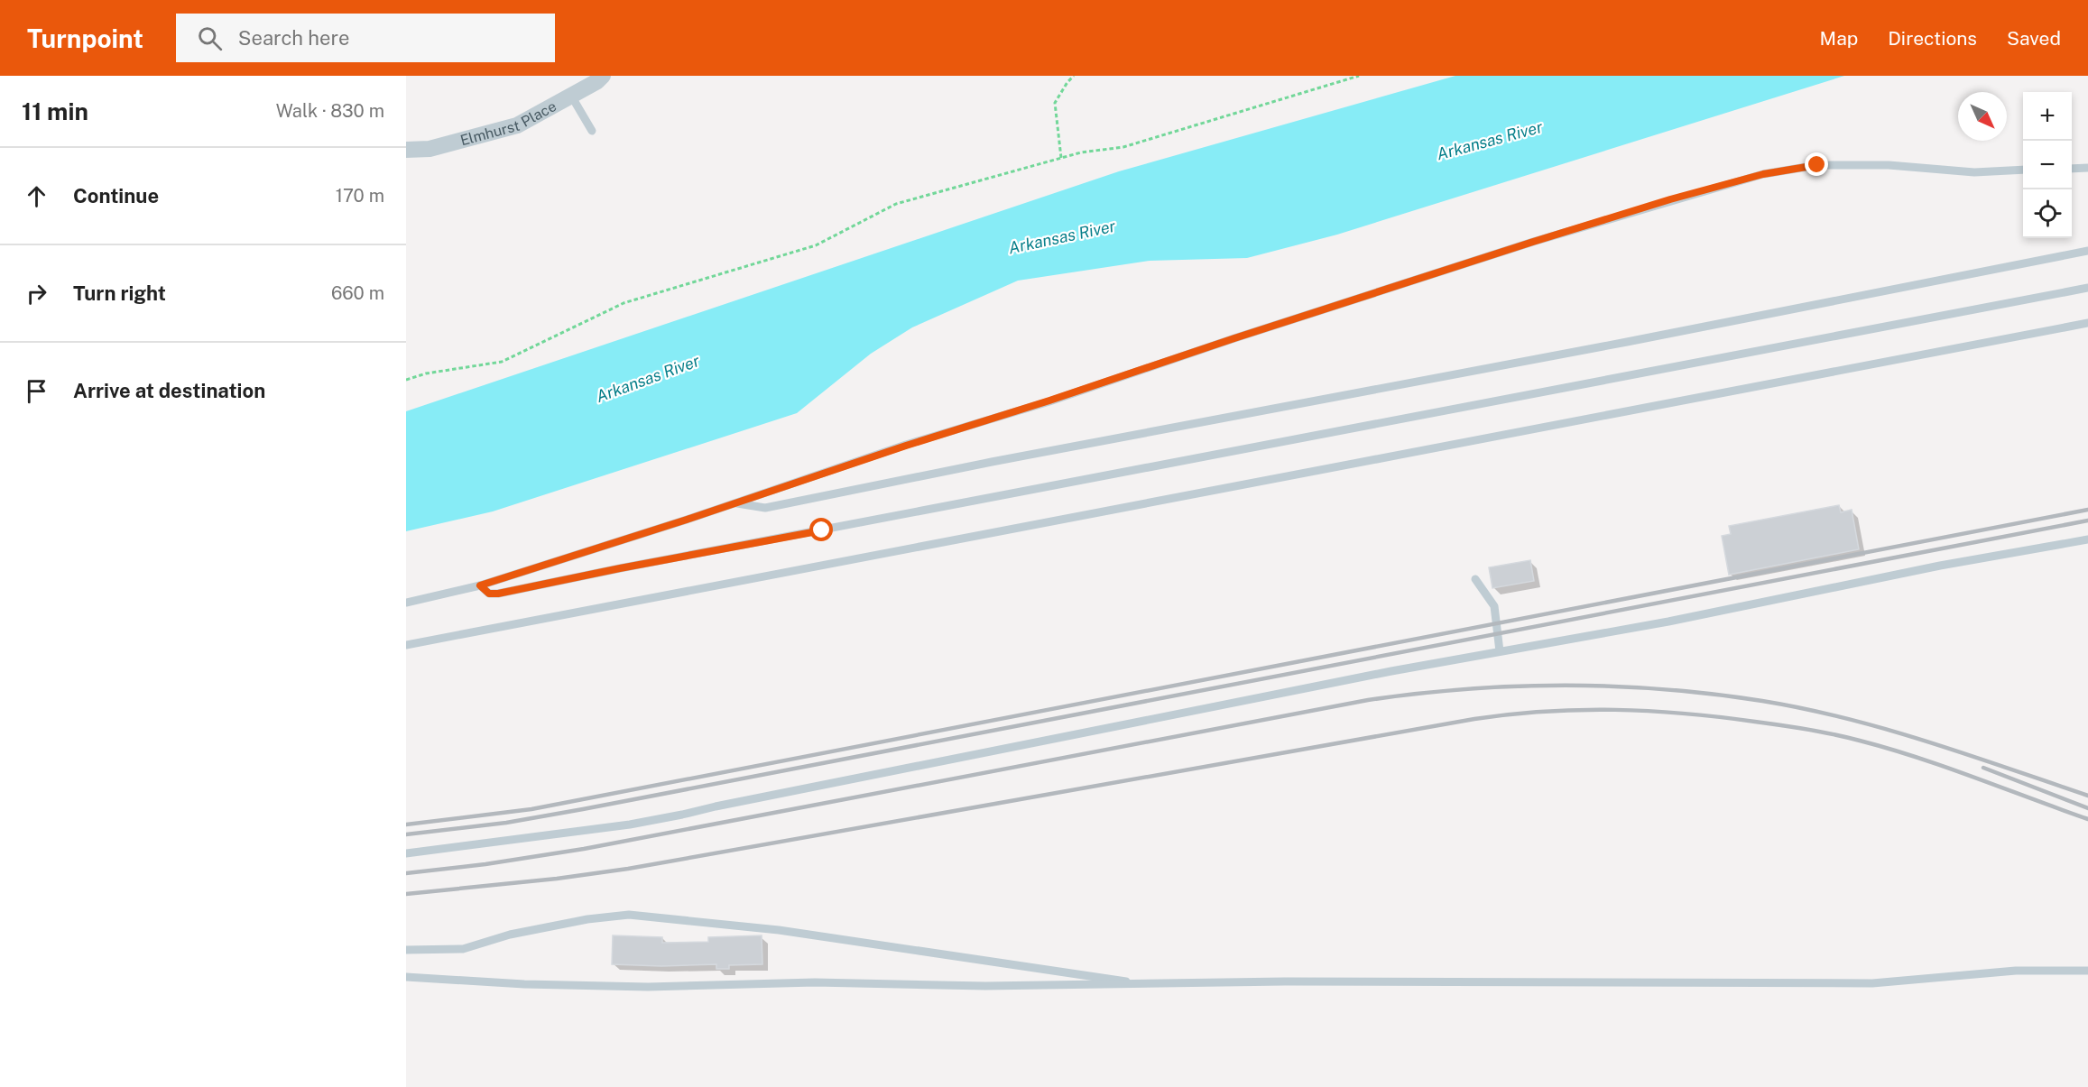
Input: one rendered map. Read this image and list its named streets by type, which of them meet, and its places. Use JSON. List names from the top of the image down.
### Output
{
  "streets": {
    "street": ["Elmhurst Place"]
  },
  "water": ["Arkansas River"],
  "north": "bottom right",
  "page": {
    "header": "Turnpoint",
    "search": "Search here",
    "nav": ["Map", "Directions", "Saved"],
    "heading": ["11 min", "Walk · 830 m"],
    "map_buttons": ["+", "−"],
    "list": [
      ["Continue", "170 m"],
      ["Turn right", "660 m"],
      "Arrive at destination"
    ]
  }
}
